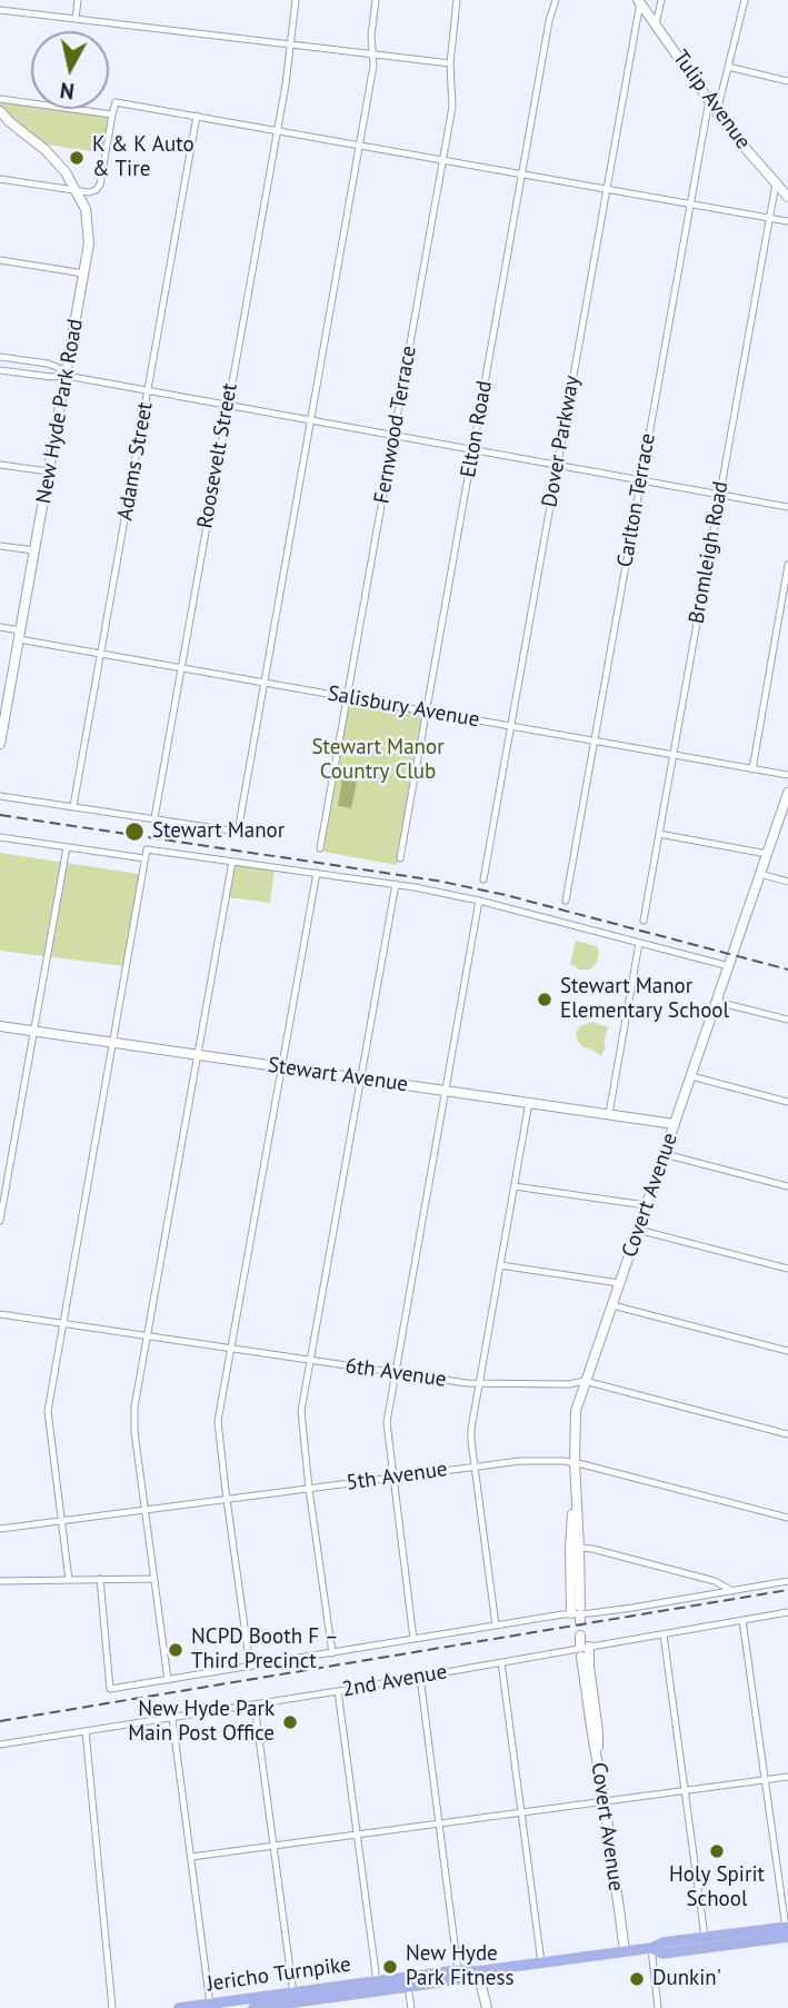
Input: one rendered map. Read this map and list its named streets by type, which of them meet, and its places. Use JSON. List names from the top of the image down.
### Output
{
  "streets": {
    "main road": [
      "Tulip Avenue",
      "New Hyde Park Road",
      "Stewart Avenue",
      "Covert Avenue",
      "Jericho Turnpike"
    ],
    "street": [
      "Fernwood Terrace",
      "Elton Road",
      "Dover Parkway",
      "Roosevelt Street",
      "Adams Street",
      "Carlton Terrace",
      "Bromleigh Road",
      "Salisbury Avenue",
      "6th Avenue",
      "5th Avenue",
      "2nd Avenue"
    ]
  },
  "crossings": [
    ["Tulip Avenue", "Dover Parkway"],
    ["Tulip Avenue", "Carlton Terrace"],
    ["Tulip Avenue", "Bromleigh Road"],
    ["New Hyde Park Road", "Salisbury Avenue"],
    ["Fernwood Terrace", "Salisbury Avenue"],
    ["Elton Road", "Salisbury Avenue"],
    ["Dover Parkway", "Salisbury Avenue"],
    ["Roosevelt Street", "Salisbury Avenue"],
    ["Adams Street", "Salisbury Avenue"],
    ["Carlton Terrace", "Salisbury Avenue"],
    ["Bromleigh Road", "Salisbury Avenue"],
    ["Stewart Avenue", "Covert Avenue"],
    ["Covert Avenue", "6th Avenue"],
    ["Covert Avenue", "5th Avenue"],
    ["Covert Avenue", "Jericho Turnpike"]
  ],
  "parks": ["Stewart Manor Country Club"],
  "places": [
    "K & K Auto & Tire",
    "Stewart Manor",
    "Stewart Manor Elementary School",
    "NCPD Booth F – Third Precinct",
    "New Hyde Park Main Post Office",
    "Holy Spirit School",
    "New Hyde Park Fitness",
    "Dunkin'"
  ],
  "north": "bottom"
}
